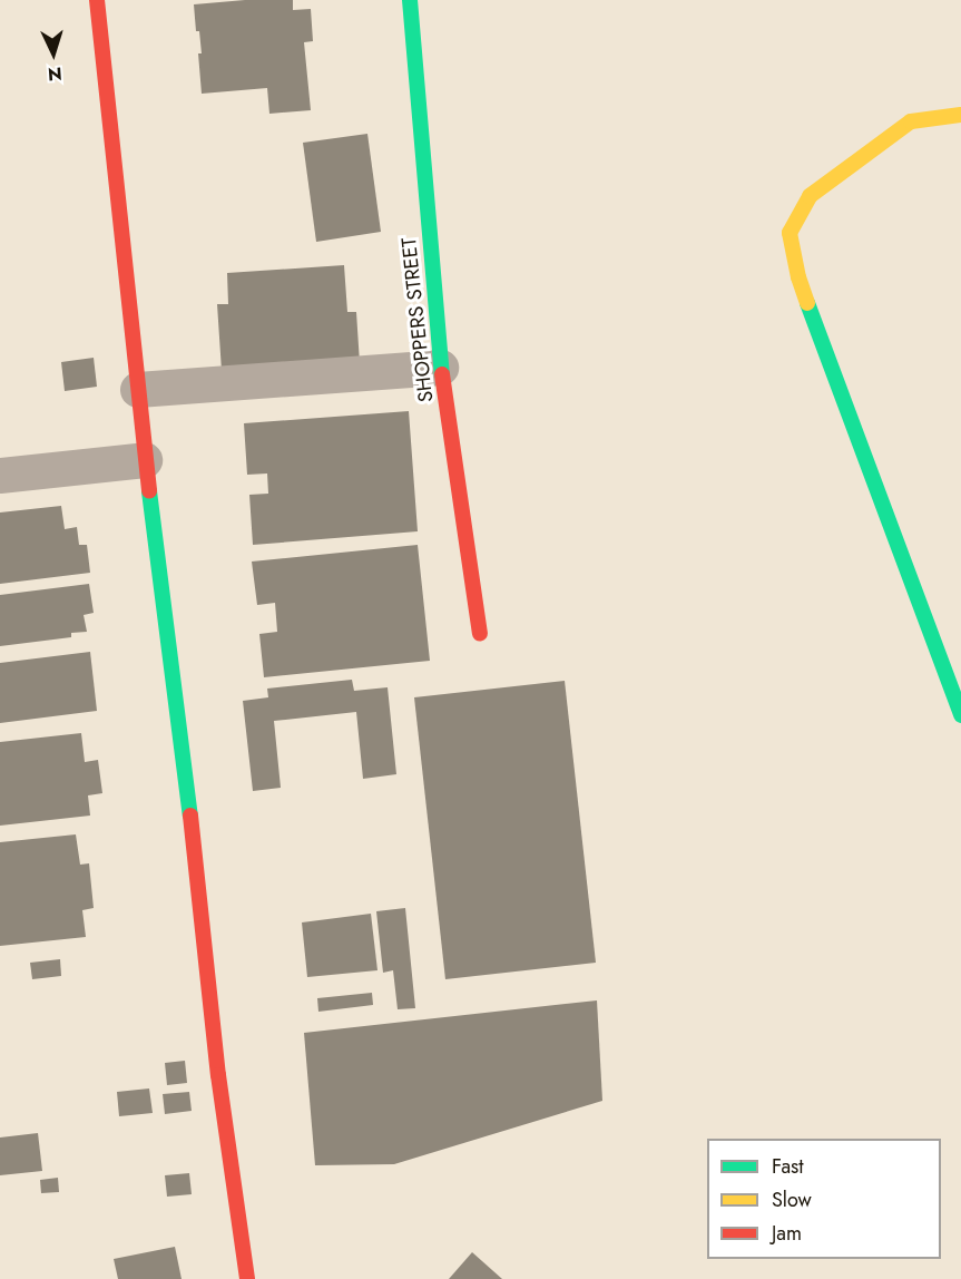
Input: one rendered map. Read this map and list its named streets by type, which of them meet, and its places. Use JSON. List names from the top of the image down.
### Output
{
  "streets": {
    "street": ["SHOPPERS STREET"]
  },
  "legend": ["Fast", "Slow", "Jam"],
  "north": "bottom"
}
